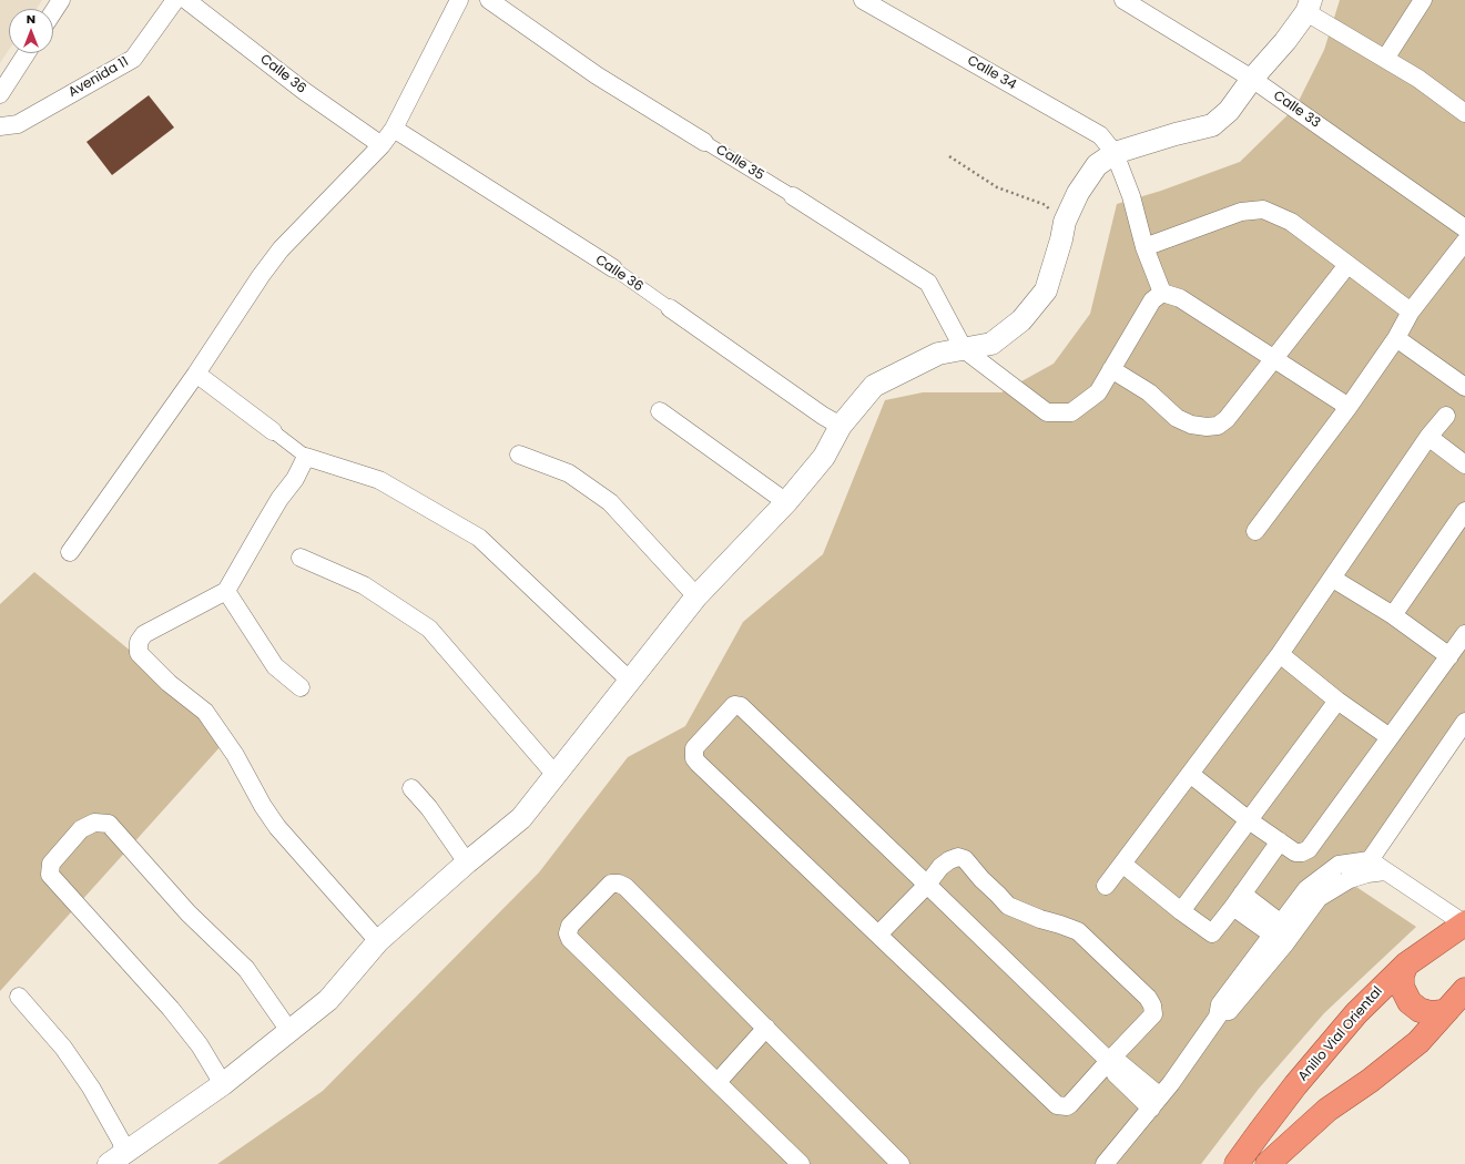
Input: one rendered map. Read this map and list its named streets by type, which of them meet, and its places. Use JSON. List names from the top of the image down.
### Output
{
  "streets": {
    "highway": ["Anillo Vial Oriental"],
    "street": [
      "Calle 34",
      "Calle 36",
      "Avenida 11",
      "Calle 33",
      "Calle 35"
    ]
  },
  "north": "top"
}
